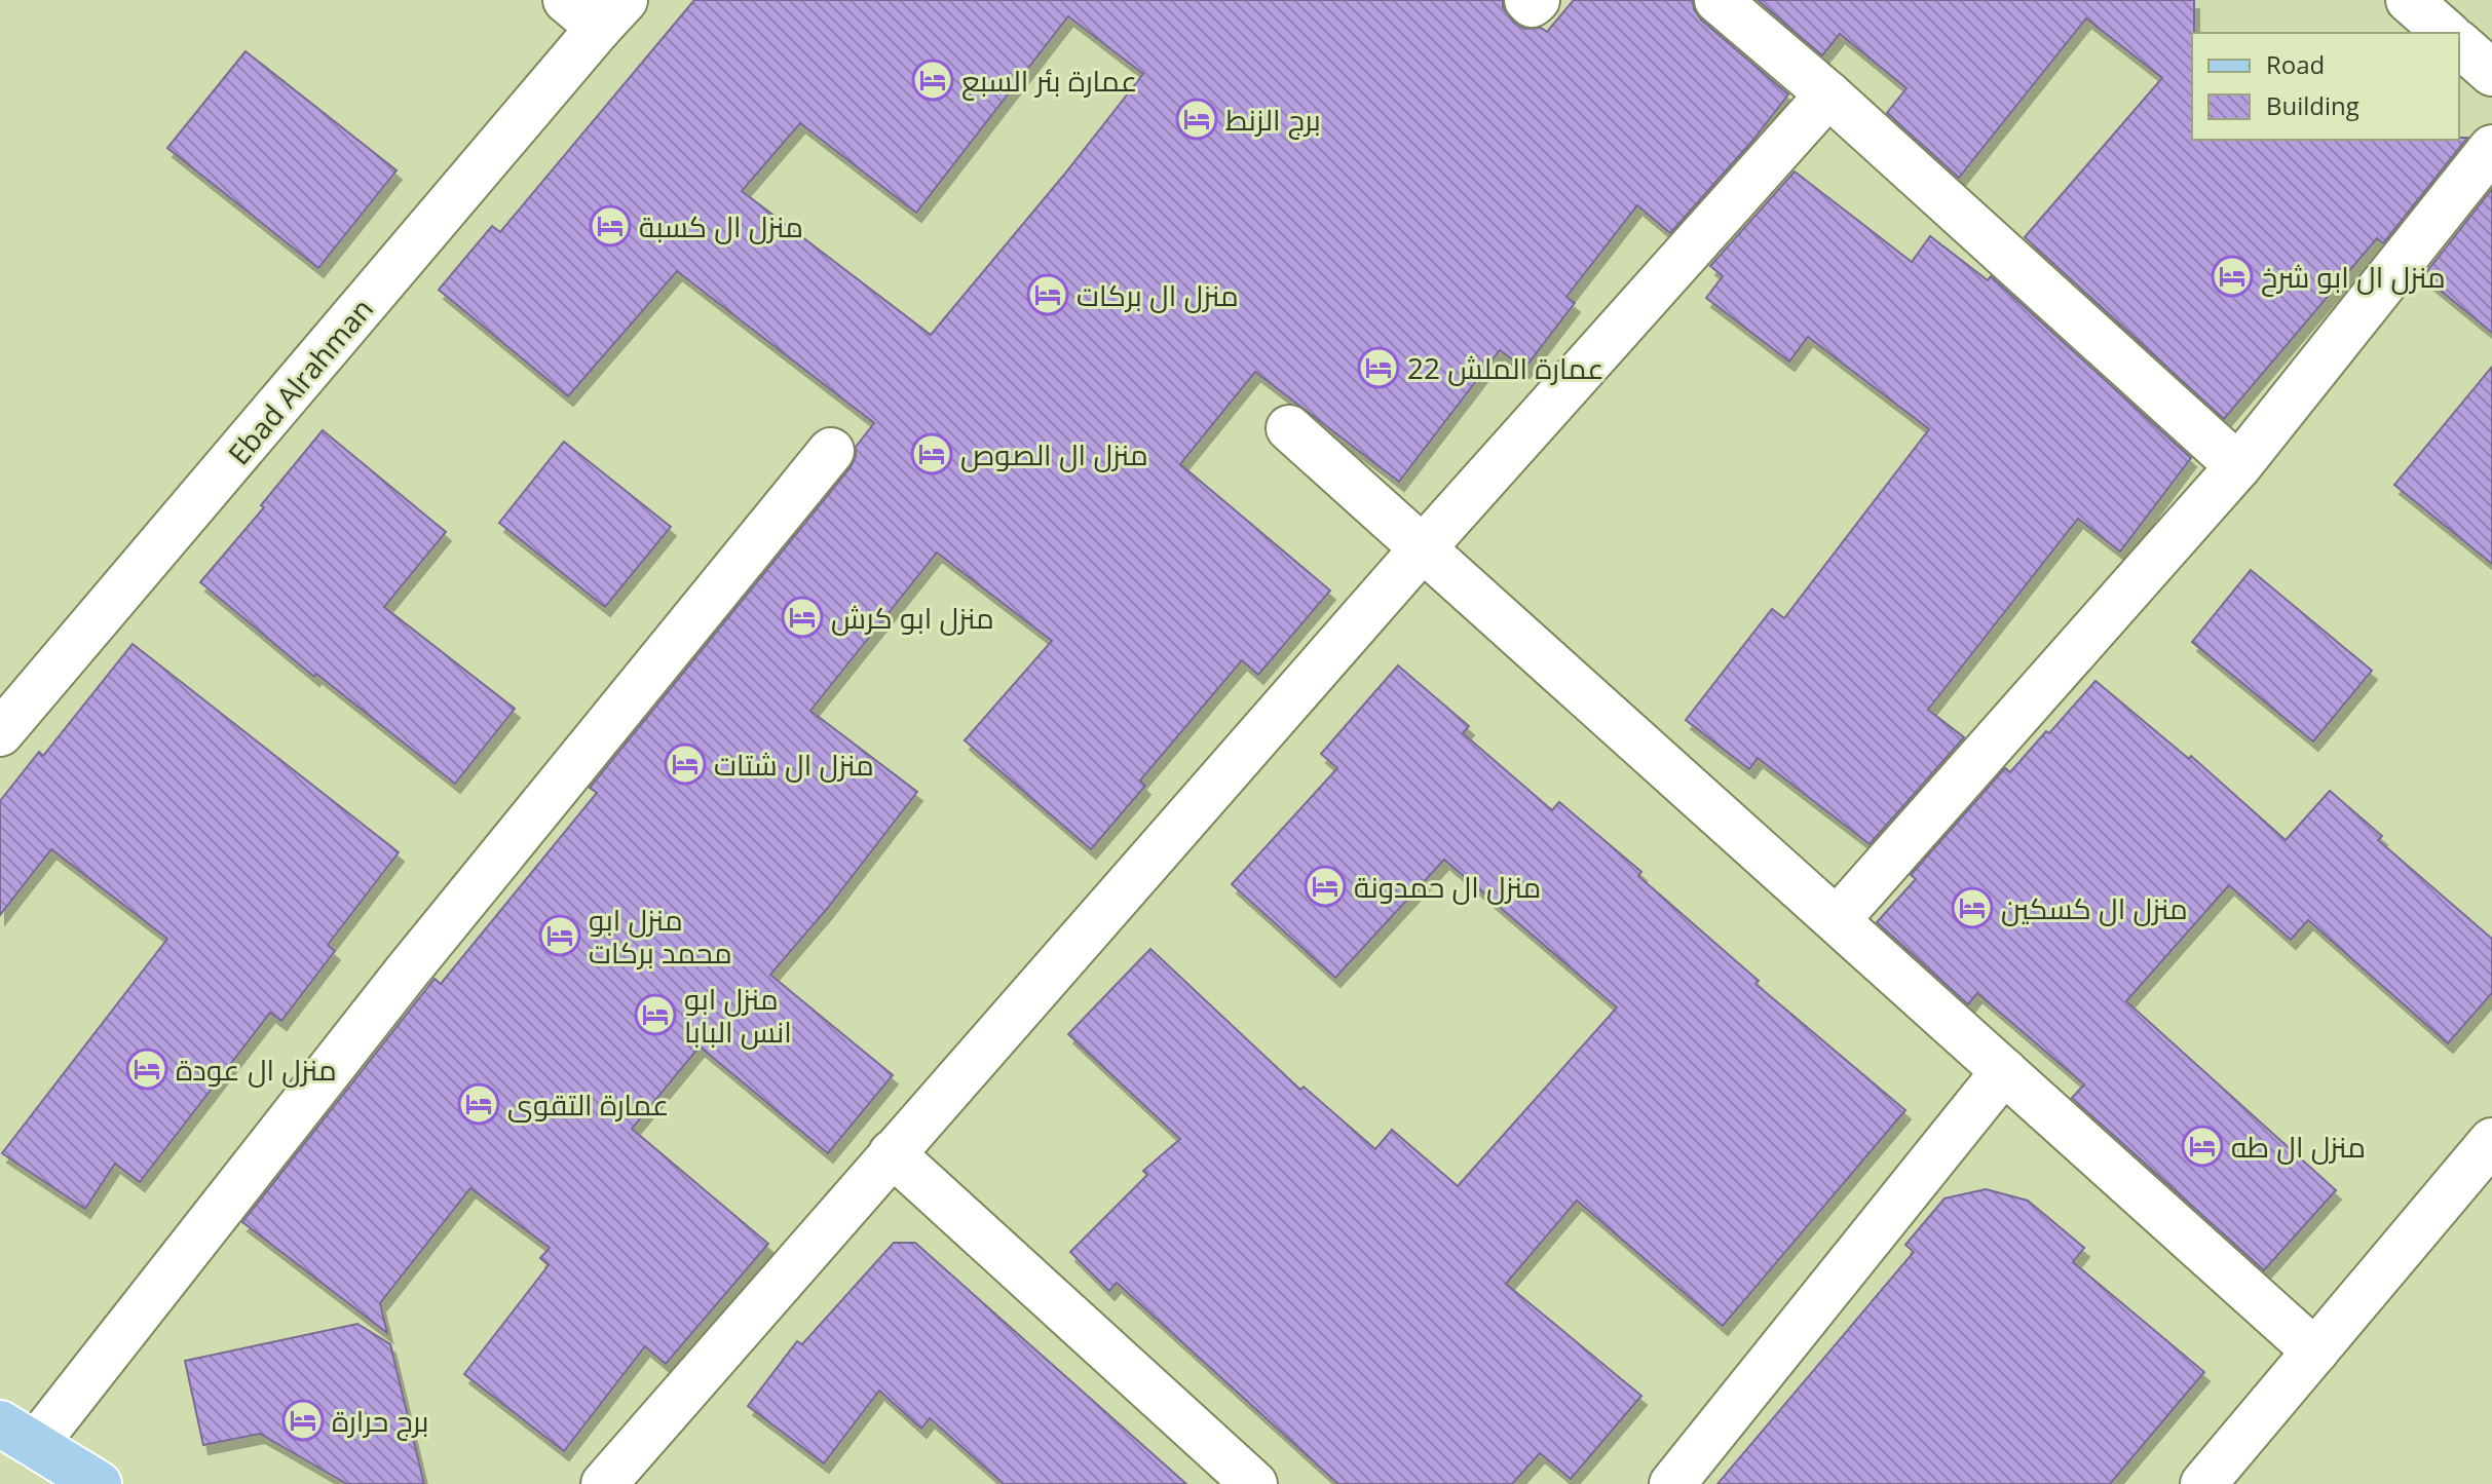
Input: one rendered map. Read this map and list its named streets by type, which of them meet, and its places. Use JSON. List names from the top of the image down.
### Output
{
  "streets": {
    "street": ["Ebad Alrahman"]
  },
  "places": {
    "hotel": [
      "عمارة بئر السبع",
      "برج الزنط",
      "منزل ال كسبة",
      "منزل ال ابو شرخ",
      "منزل ال بركات",
      "عمارة الملش 22",
      "منزل ال الصوص",
      "منزل ابو كرش",
      "منزل ال شتات",
      "منزل ال حمدونة",
      "منزل ال كسكين",
      "منزل ابو محمد بركات",
      "منزل ابو انس البابا",
      "منزل ال عودة",
      "عمارة التقوى",
      "منزل ال طه",
      "برج حرارة"
    ]
  },
  "legend": ["Road", "Building"]
}
